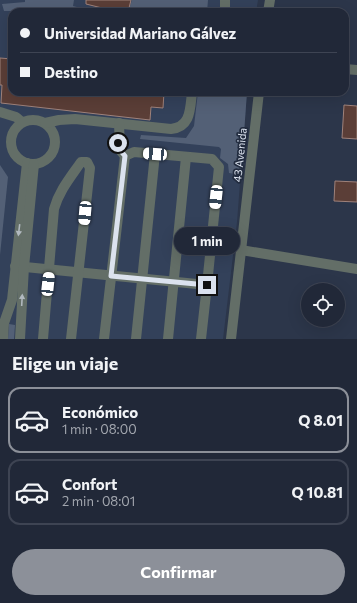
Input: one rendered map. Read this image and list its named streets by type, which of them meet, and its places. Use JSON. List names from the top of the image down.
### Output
{
  "streets": {
    "street": ["43 Avenida"]
  },
  "page": {
    "banner": ["Universidad Mariano Gálvez", "Destino"],
    "bubble": "1 min",
    "heading": "Elige un viaje",
    "list": [
      {
        "name": "Económico",
        "note": "1 min · 08:00",
        "value": "Q 8.01"
      },
      {
        "name": "Confort",
        "note": "2 min · 08:01",
        "value": "Q 10.81"
      }
    ],
    "buttons": "Confirmar"
  }
}
